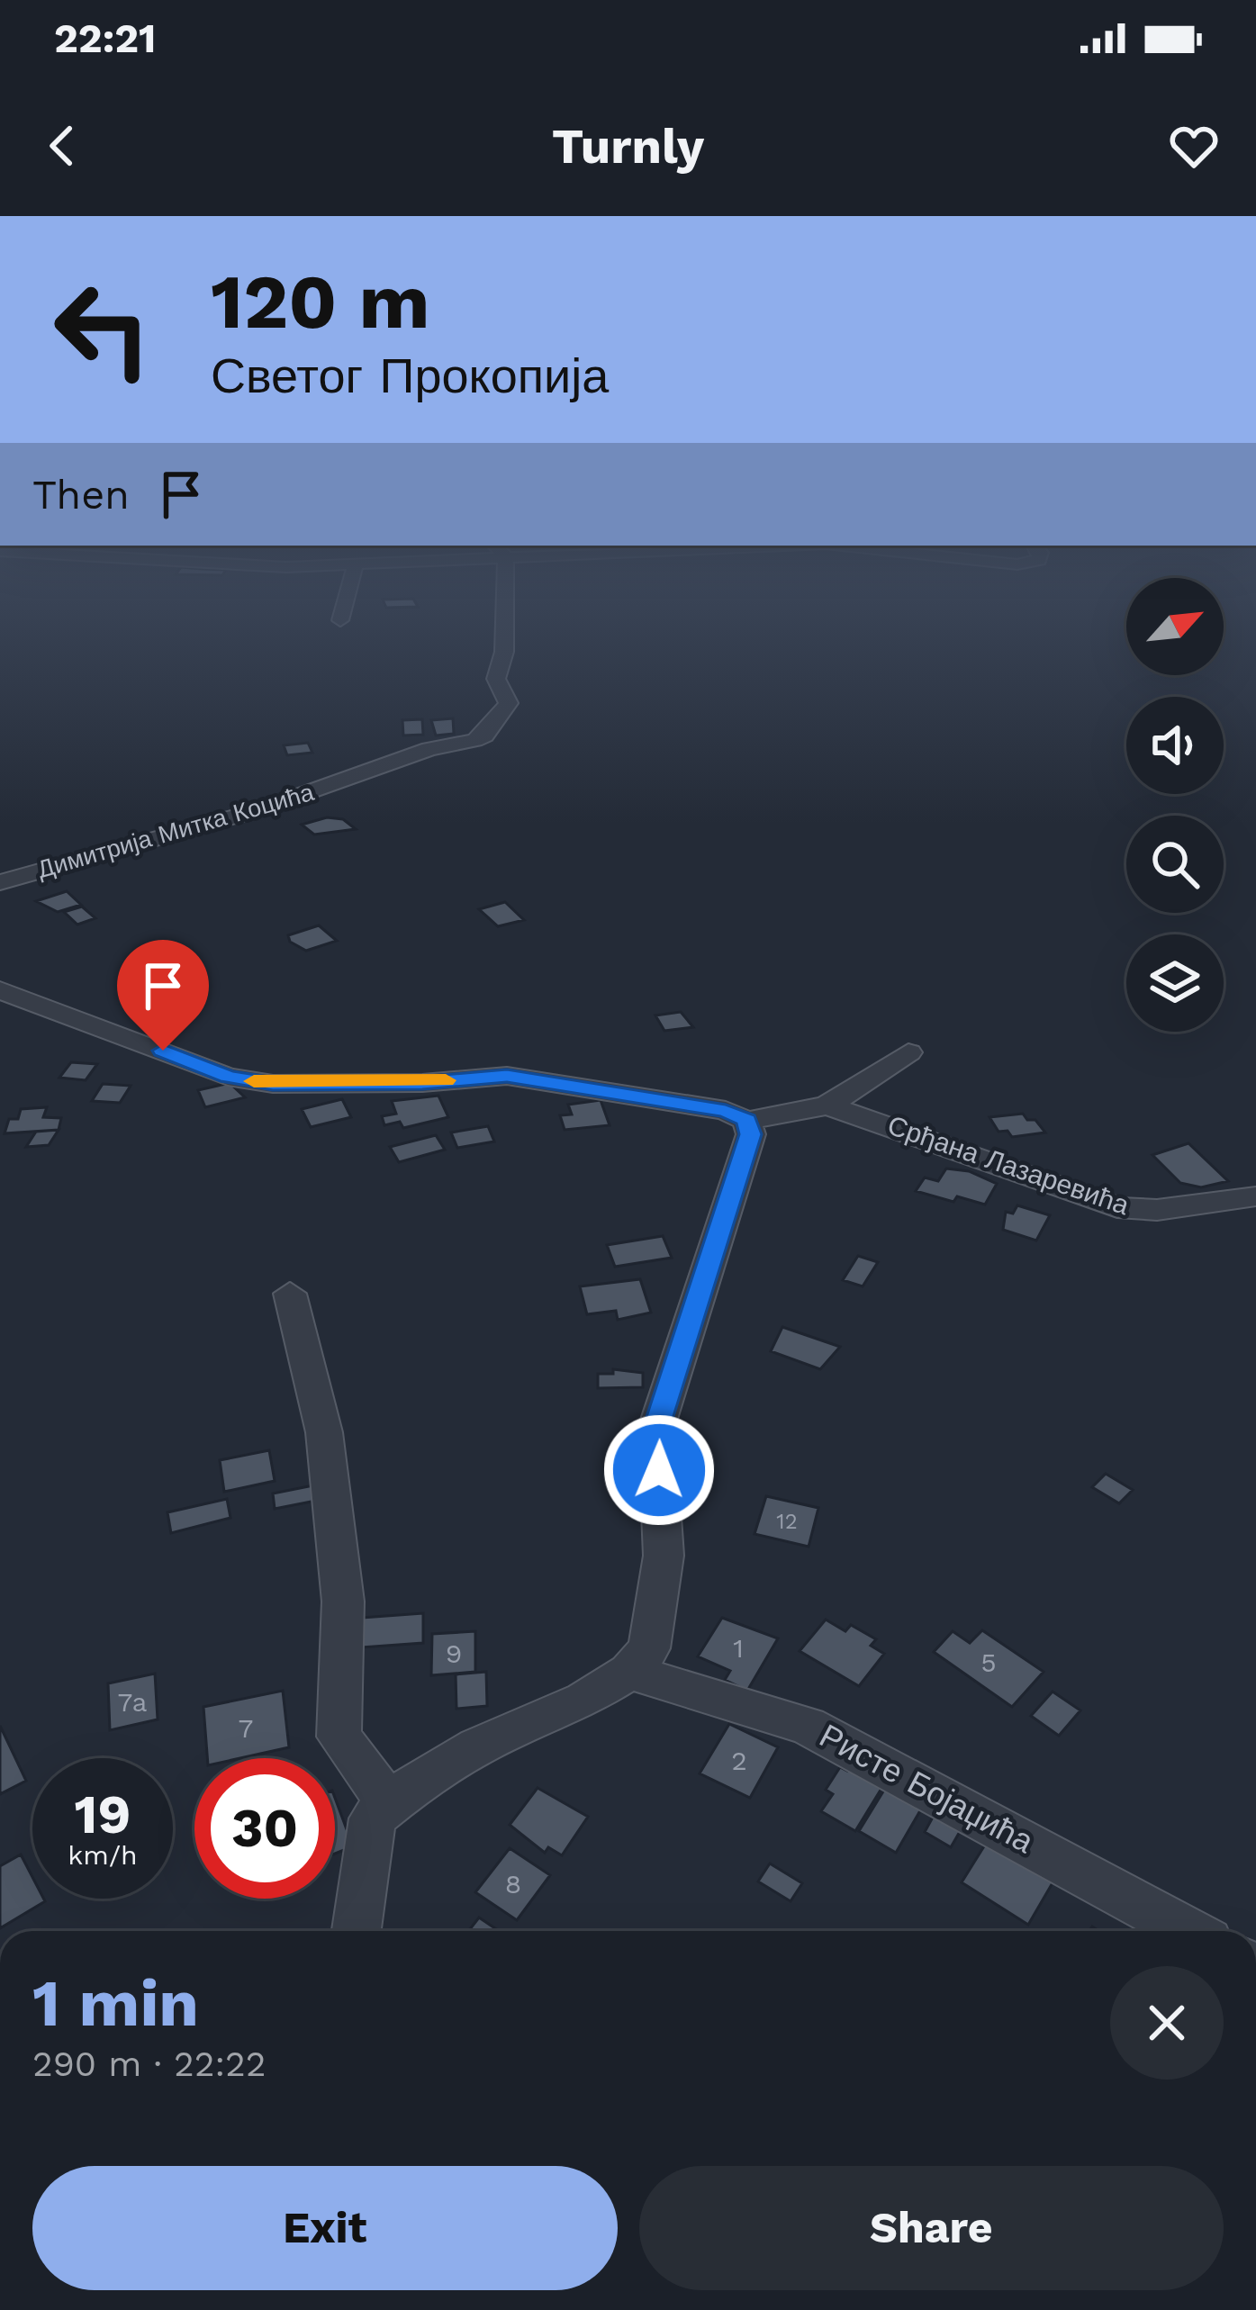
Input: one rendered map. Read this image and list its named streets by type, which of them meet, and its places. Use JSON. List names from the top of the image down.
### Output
{
  "streets": {
    "street": ["Димитрија Митка Коцића", "Срђана Лазаревића", "Ристе Бојаџића"]
  },
  "house_numbers": [
    "12",
    "1",
    "9",
    "5",
    "7a",
    "7",
    "2",
    "8"
  ],
  "north": "top right",
  "page": {
    "status": "22:21",
    "header": "Turnly",
    "turn": ["120 m", "Светог Прокопија"],
    "then": "Then",
    "speed": "19 km/h",
    "limit": "30",
    "heading": ["1 min", "290 m · 22:22"],
    "buttons": ["Exit", "Share"]
  }
}
